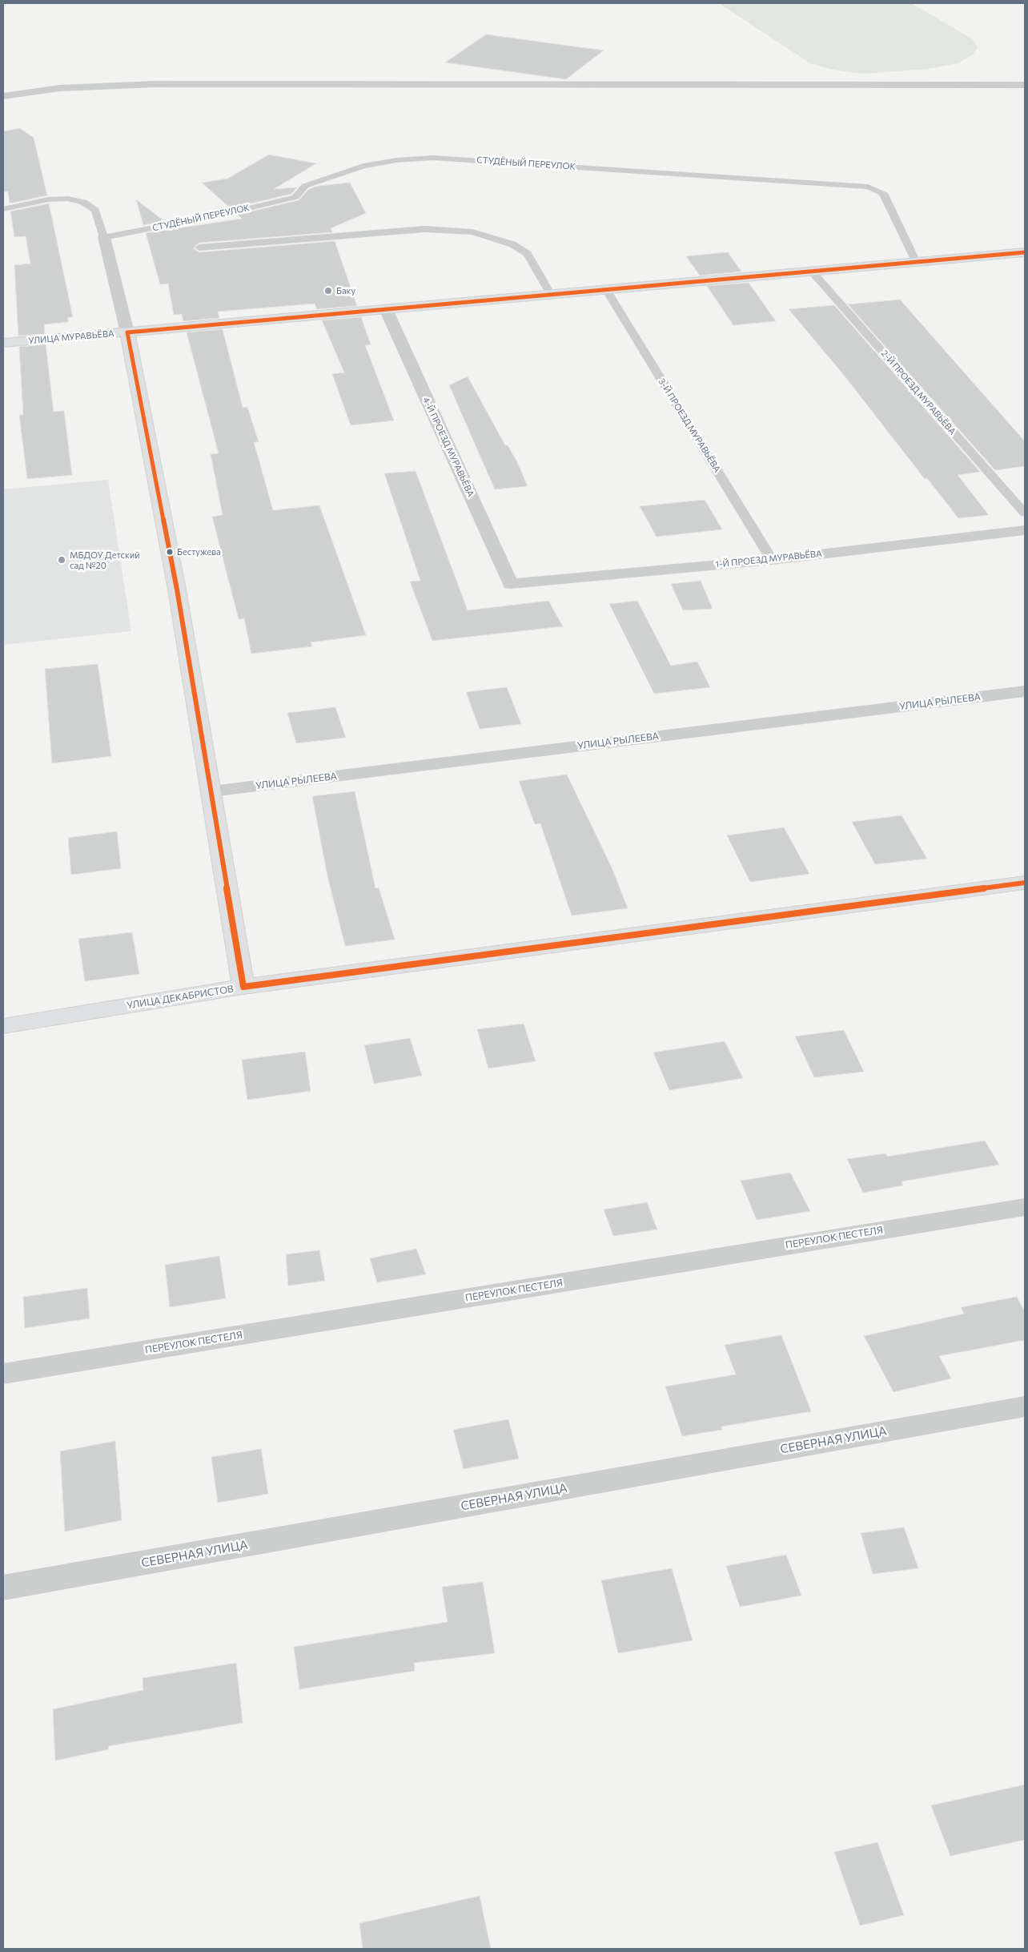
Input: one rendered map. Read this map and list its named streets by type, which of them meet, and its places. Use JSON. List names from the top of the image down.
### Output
{
  "streets": {
    "street": [
      "УЛИЦА МУРАВЬЁВА",
      "4-Й ПРОЕЗД МУРАВЬЁВА",
      "1-Й ПРОЕЗД МУРАВЬЁВА",
      "УЛИЦА РЫЛЕЕВА",
      "УЛИЦА ДЕКАБРИСТОВ",
      "ПЕРЕУЛОК ПЕСТЕЛЯ",
      "СЕВЕРНАЯ УЛИЦА"
    ],
    "lane": ["СТУДЁНЫЙ ПЕРЕУЛОК", "2-Й ПРОЕЗД МУРАВЬЁВА", "3-Й ПРОЕЗД МУРАВЬЁВА"]
  },
  "crossings": [
    ["СТУДЁНЫЙ ПЕРЕУЛОК", "УЛИЦА МУРАВЬЁВА"],
    ["УЛИЦА МУРАВЬЁВА", "2-Й ПРОЕЗД МУРАВЬЁВА"],
    ["УЛИЦА МУРАВЬЁВА", "3-Й ПРОЕЗД МУРАВЬЁВА"],
    ["УЛИЦА МУРАВЬЁВА", "4-Й ПРОЕЗД МУРАВЬЁВА"],
    ["3-Й ПРОЕЗД МУРАВЬЁВА", "1-Й ПРОЕЗД МУРАВЬЁВА"],
    ["4-Й ПРОЕЗД МУРАВЬЁВА", "1-Й ПРОЕЗД МУРАВЬЁВА"]
  ],
  "places": ["Баку", "Бестужева", "МБДОУ Детский сад №20"]
}
